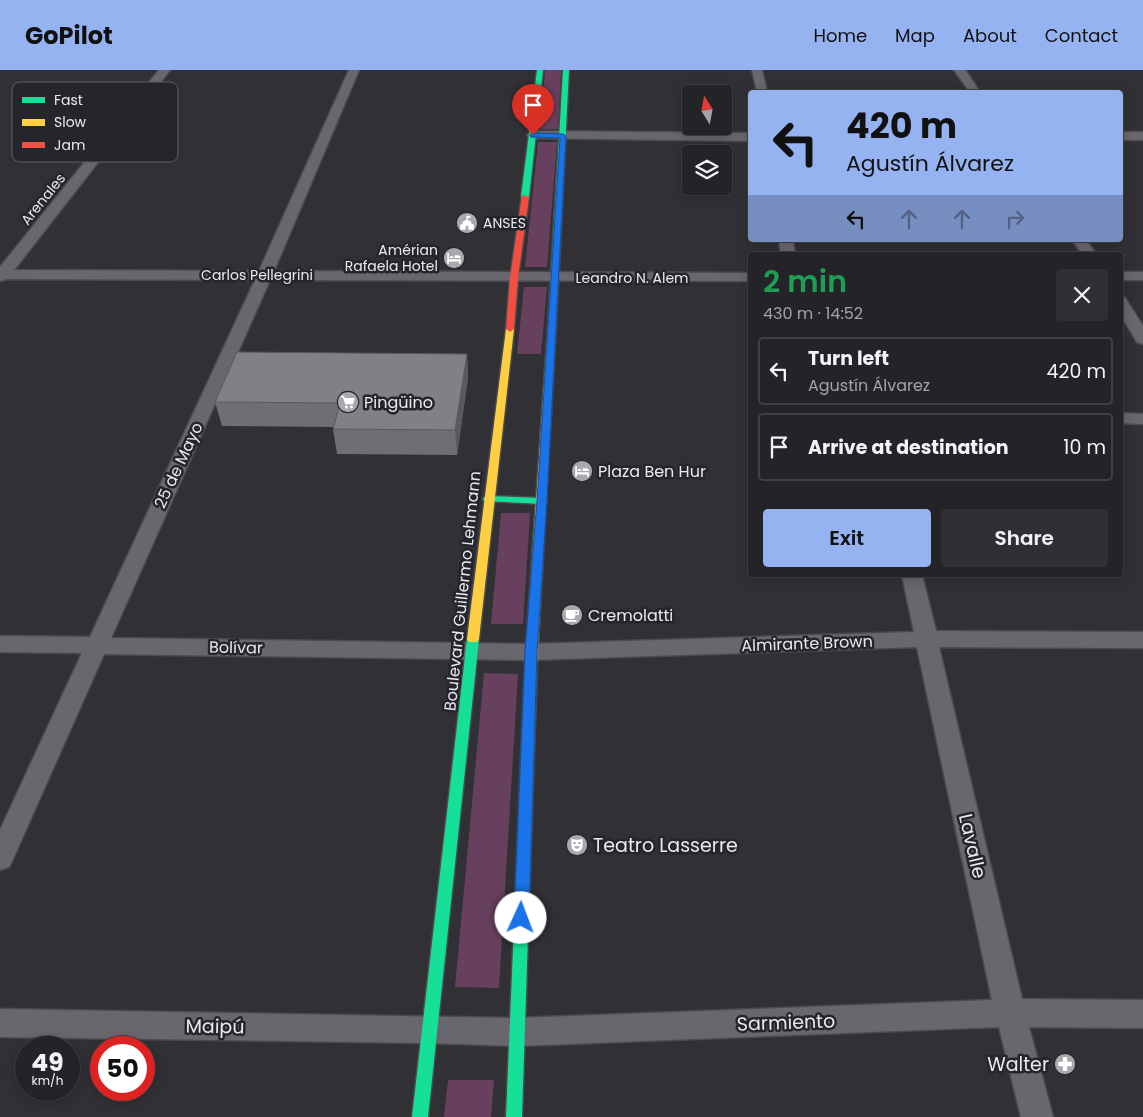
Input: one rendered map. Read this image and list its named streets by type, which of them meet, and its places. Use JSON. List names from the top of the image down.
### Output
{
  "streets": {
    "main road": ["Boulevard Guillermo Lehmann"],
    "street": [
      "Arenales",
      "Carlos Pellegrini",
      "Leandro N. Alem",
      "25 de Mayo",
      "Almirante Brown",
      "Bolívar",
      "Lavalle",
      "Sarmiento",
      "Maipú"
    ]
  },
  "crossings": [
    ["Arenales", "Carlos Pellegrini"],
    ["Carlos Pellegrini", "Leandro N. Alem"],
    ["Carlos Pellegrini", "25 de Mayo"],
    ["Carlos Pellegrini", "Boulevard Guillermo Lehmann"],
    ["Leandro N. Alem", "Boulevard Guillermo Lehmann"],
    ["25 de Mayo", "Bolívar"],
    ["Boulevard Guillermo Lehmann", "Almirante Brown"],
    ["Boulevard Guillermo Lehmann", "Bolívar"],
    ["Boulevard Guillermo Lehmann", "Sarmiento"],
    ["Boulevard Guillermo Lehmann", "Maipú"],
    ["Almirante Brown", "Bolívar"],
    ["Almirante Brown", "Lavalle"],
    ["Lavalle", "Sarmiento"],
    ["Sarmiento", "Maipú"]
  ],
  "places": {
    "public building": ["ANSES"],
    "hotel": ["Amérian Rafaela Hotel", "Plaza Ben Hur"],
    "supermarket": ["Pingüino"],
    "cafe": ["Cremolatti"],
    "theatre": ["Teatro Lasserre"],
    "pharmacy": ["Walter"]
  },
  "legend": ["Fast", "Slow", "Jam"],
  "north": "top",
  "page": {
    "header": "GoPilot",
    "nav": [
      "Home",
      "Map",
      "About",
      "Contact"
    ],
    "turn": ["420 m", "Agustín Álvarez"],
    "heading": ["2 min", "430 m · 14:52"],
    "list": [
      {
        "name": "Turn left",
        "note": "Agustín Álvarez",
        "value": "420 m"
      },
      {
        "name": "Arrive at destination",
        "value": "10 m"
      }
    ],
    "buttons": ["Exit", "Share"],
    "speed": "49 km/h",
    "limit": "50"
  }
}
